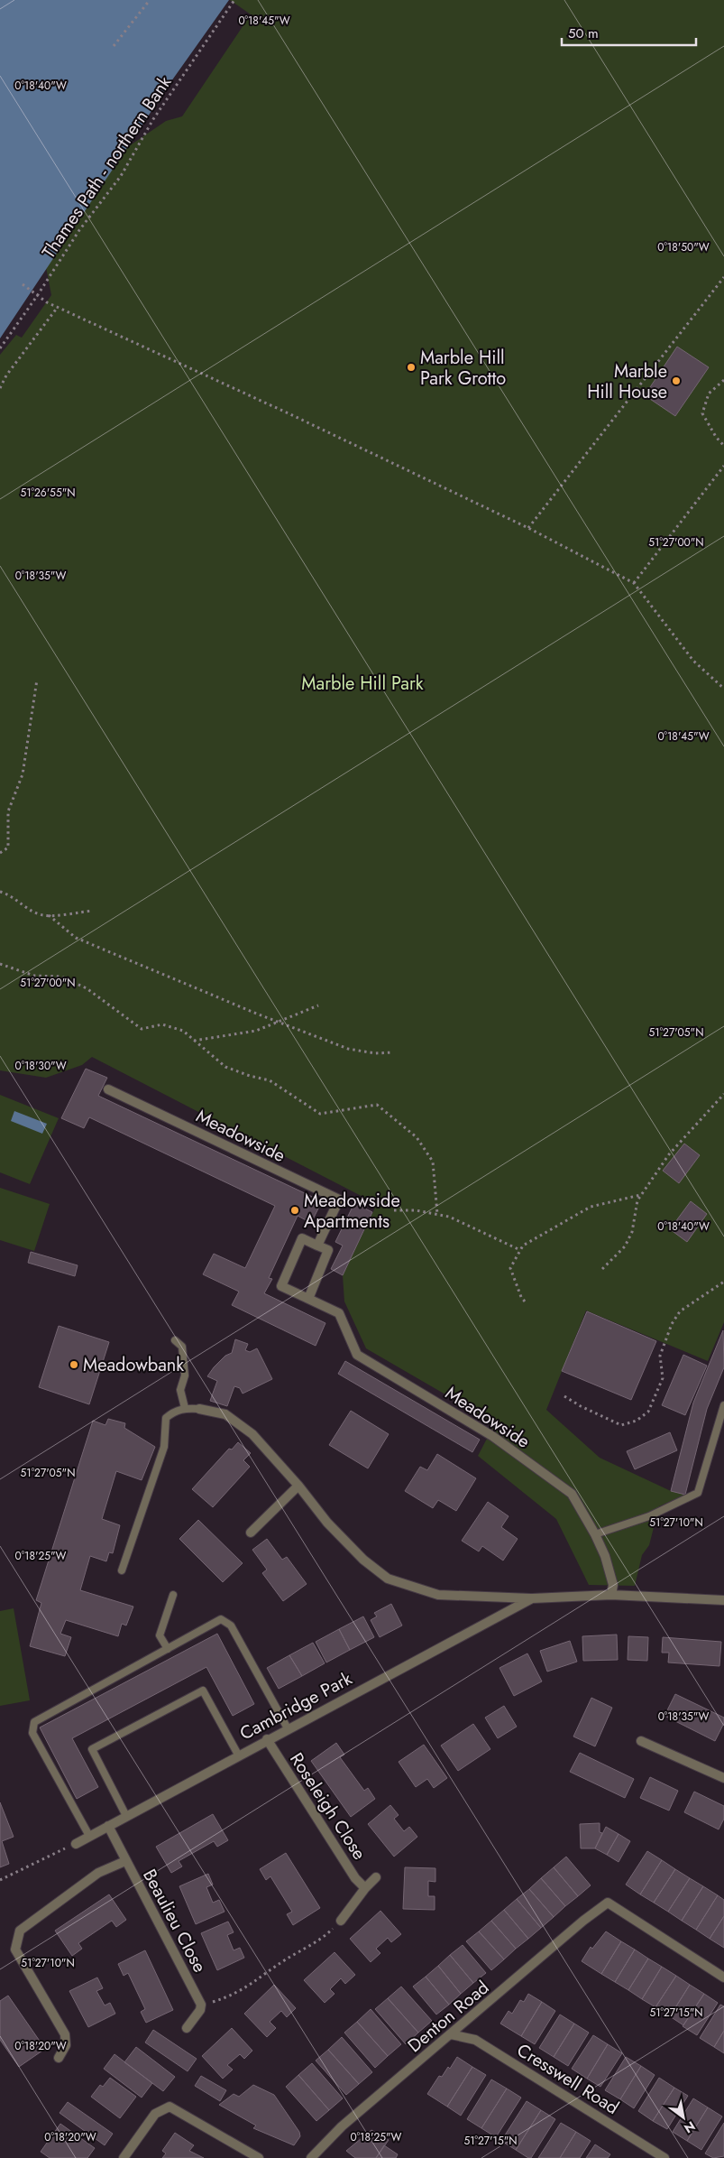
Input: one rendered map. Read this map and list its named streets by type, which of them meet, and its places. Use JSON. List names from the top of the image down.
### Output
{
  "streets": {
    "street": [
      "Meadowside",
      "Cambridge Park",
      "Roseleigh Close",
      "Beaulieu Close",
      "Denton Road",
      "Cresswell Road"
    ],
    "path": ["Thames Path - northern Bank"]
  },
  "crossings": [
    ["Meadowside", "Cambridge Park"],
    ["Cambridge Park", "Roseleigh Close"],
    ["Cambridge Park", "Beaulieu Close"],
    ["Denton Road", "Cresswell Road"]
  ],
  "parks": ["Marble Hill Park"],
  "places": [
    "Marble Hill Park Grotto",
    "Marble Hill House",
    "Meadowside Apartments",
    "Meadowbank"
  ],
  "scale_bar": "50 m",
  "north": "bottom right",
  "coordinates": [
    "0°18'45\"W",
    "0°18'40\"W",
    "0°18'50\"W",
    "51°26'55\"N",
    "51°27'00\"N",
    "0°18'35\"W",
    "51°27'05\"N",
    "0°18'30\"W",
    "51°27'10\"N",
    "0°18'25\"W",
    "51°27'15\"N",
    "0°18'20\"W"
  ]
}
